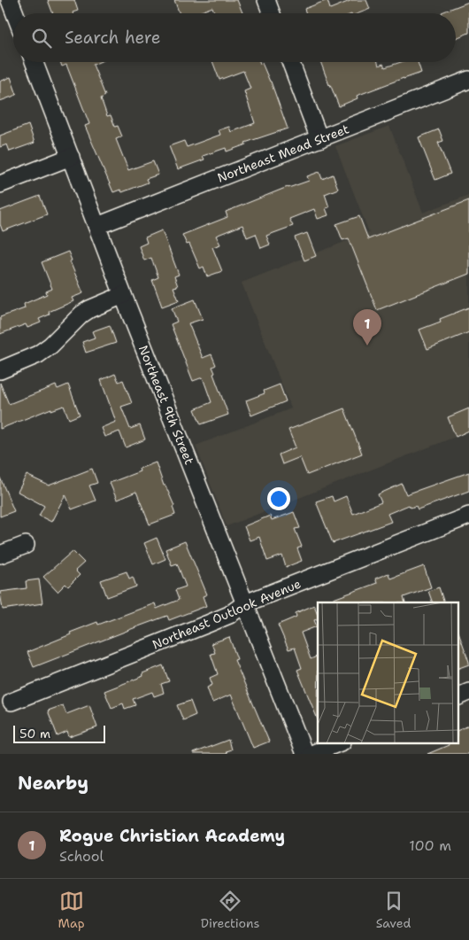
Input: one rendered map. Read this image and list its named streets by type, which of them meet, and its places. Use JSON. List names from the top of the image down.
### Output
{
  "streets": {
    "street": ["Northeast Mead Street", "Northeast 9th Street", "Northeast Outlook Avenue"]
  },
  "crossings": [
    ["Northeast Mead Street", "Northeast 9th Street"],
    ["Northeast 9th Street", "Northeast Outlook Avenue"]
  ],
  "scale_bar": "50 m",
  "page": {
    "search": "Search here",
    "pins": "1",
    "scale": "50 m",
    "heading": "Nearby",
    "list": [
      {
        "mark": "1",
        "name": "Rogue Christian Academy",
        "note": "School",
        "value": "100 m"
      }
    ],
    "nav": ["Map", "Directions", "Saved"]
  }
}
